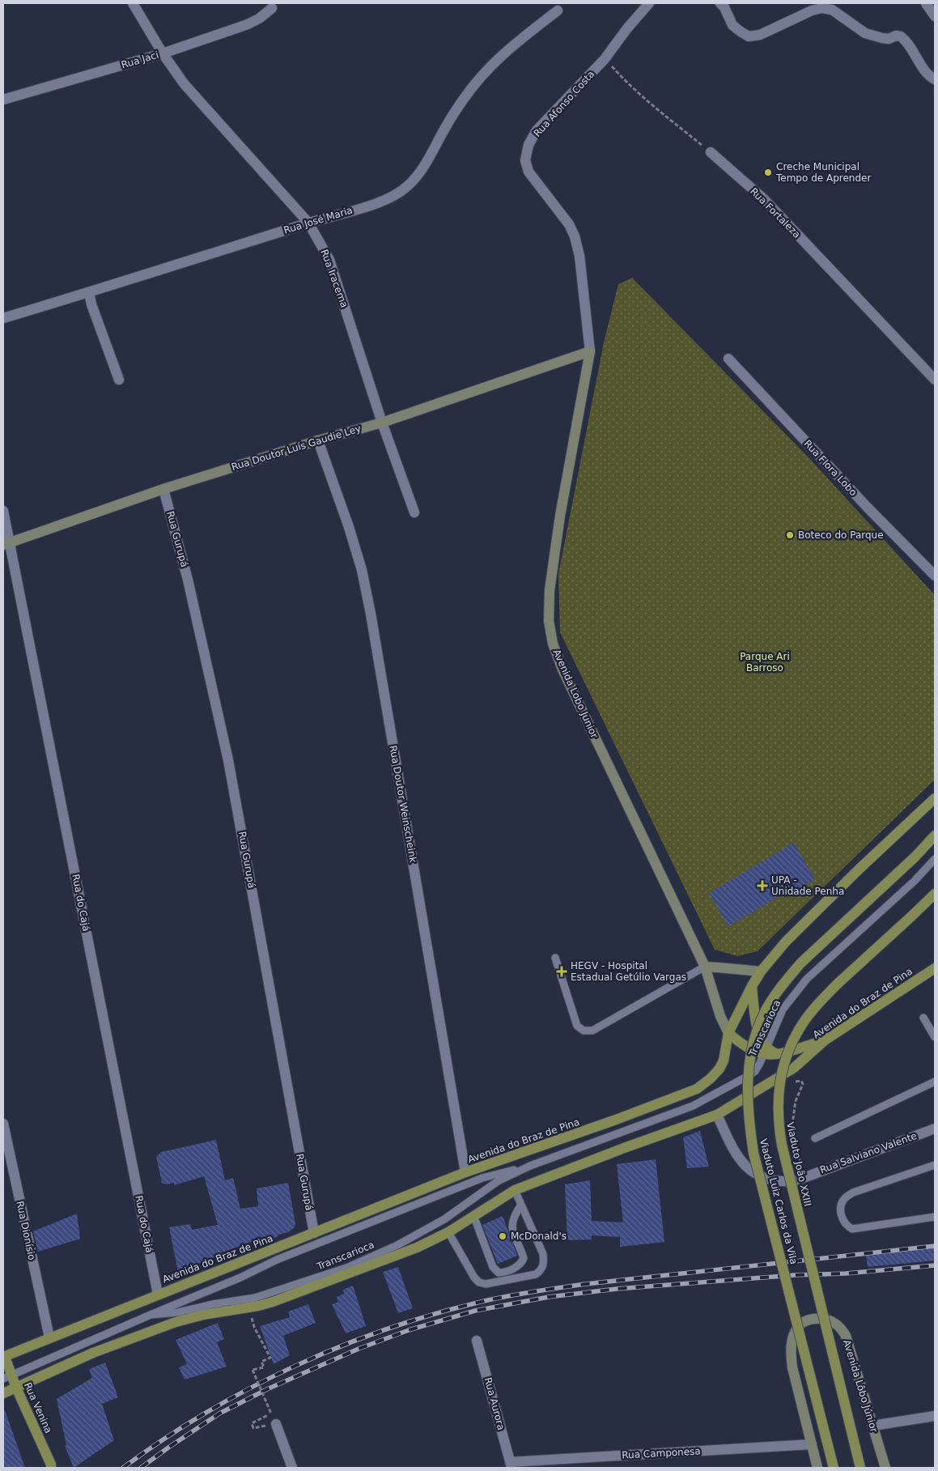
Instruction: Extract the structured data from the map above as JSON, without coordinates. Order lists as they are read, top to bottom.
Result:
{
  "streets": {
    "main road": [
      "Avenida do Braz de Pina",
      "Viaduto João XXIII",
      "Viaduto Luiz Carlos da Vila",
      "Rua Venina"
    ],
    "street": [
      "Rua Jaci",
      "Rua Afonso Costa",
      "Rua Fortaleza",
      "Rua José Maria",
      "Rua Iracema",
      "Rua Doutor Luís Gaudie Ley",
      "Rua Flora Lobo",
      "Rua Gurupá",
      "Avenida Lobo Junior",
      "Rua Doutor Weinscheink",
      "Rua do Cajá",
      "Rua Salviano Valente",
      "Rua Dionísio",
      "Avenida Lôbo Júnior",
      "Rua Aurora",
      "Rua Camponesa"
    ],
    "lane": ["Transcarioca"]
  },
  "crossings": [
    ["Rua Jaci", "Rua Iracema"],
    ["Rua Afonso Costa", "Rua Doutor Luís Gaudie Ley"],
    ["Rua Afonso Costa", "Avenida Lobo Junior"],
    ["Rua José Maria", "Rua Iracema"],
    ["Rua Iracema", "Rua Doutor Luís Gaudie Ley"],
    ["Rua Doutor Luís Gaudie Ley", "Rua Gurupá"],
    ["Rua Doutor Luís Gaudie Ley", "Avenida Lobo Junior"],
    ["Rua Doutor Luís Gaudie Ley", "Rua Doutor Weinscheink"],
    ["Rua Doutor Luís Gaudie Ley", "Rua do Cajá"],
    ["Rua Gurupá", "Avenida do Braz de Pina"],
    ["Avenida Lobo Junior", "Avenida do Braz de Pina"],
    ["Rua Doutor Weinscheink", "Avenida do Braz de Pina"],
    ["Rua do Cajá", "Avenida do Braz de Pina"],
    ["Avenida do Braz de Pina", "Rua Salviano Valente"],
    ["Avenida do Braz de Pina", "Rua Dionísio"],
    ["Avenida do Braz de Pina", "Rua Venina"],
    ["Transcarioca", "Rua Venina"],
    ["Avenida Lôbo Júnior", "Rua Camponesa"],
    ["Rua Aurora", "Rua Camponesa"]
  ],
  "parks": ["Parque Ari Barroso"],
  "places": {
    "other": ["Creche Municipal Tempo de Aprender", "Boteco do Parque", "McDonald's"],
    "health": ["UPA - Unidade Penha", "HEGV - Hospital Estadual Getúlio Vargas"]
  }
}
